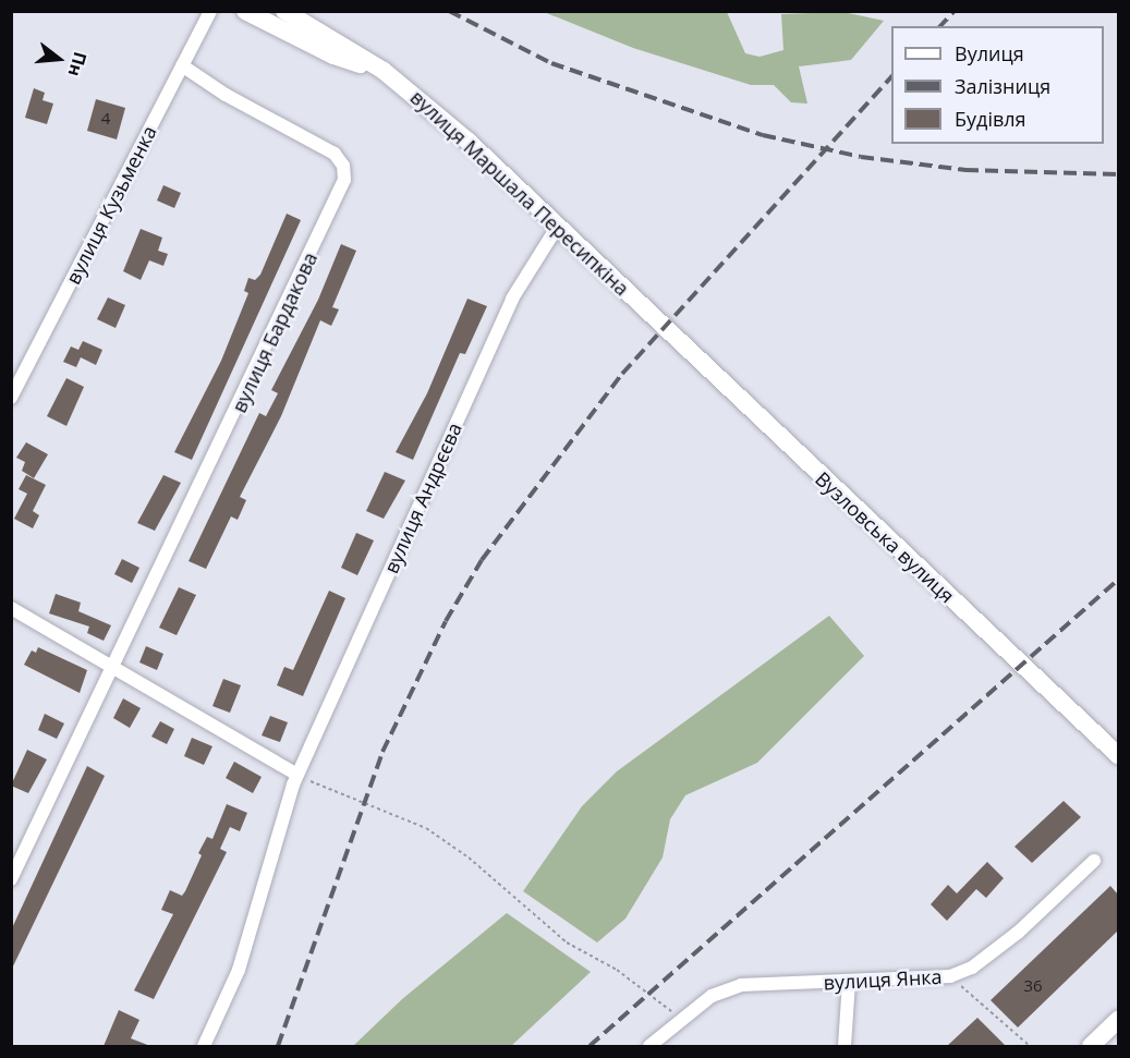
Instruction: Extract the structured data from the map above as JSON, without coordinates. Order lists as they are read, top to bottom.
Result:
{
  "streets": {
    "main road": ["вулиця Маршала Пересипкіна", "Вузловська вулиця"],
    "street": [
      "вулиця Кузьменка",
      "вулиця Бардакова",
      "вулиця Андрєєва",
      "вулиця Янка"
    ]
  },
  "crossings": [
    ["вулиця Маршала Пересипкіна", "вулиця Андрєєва"],
    ["вулиця Маршала Пересипкіна", "Вузловська вулиця"],
    ["вулиця Кузьменка", "вулиця Бардакова"]
  ],
  "house_numbers": ["4", "36"],
  "legend": ["Вулиця", "Залізниця", "Будівля"],
  "north": "right"
}
